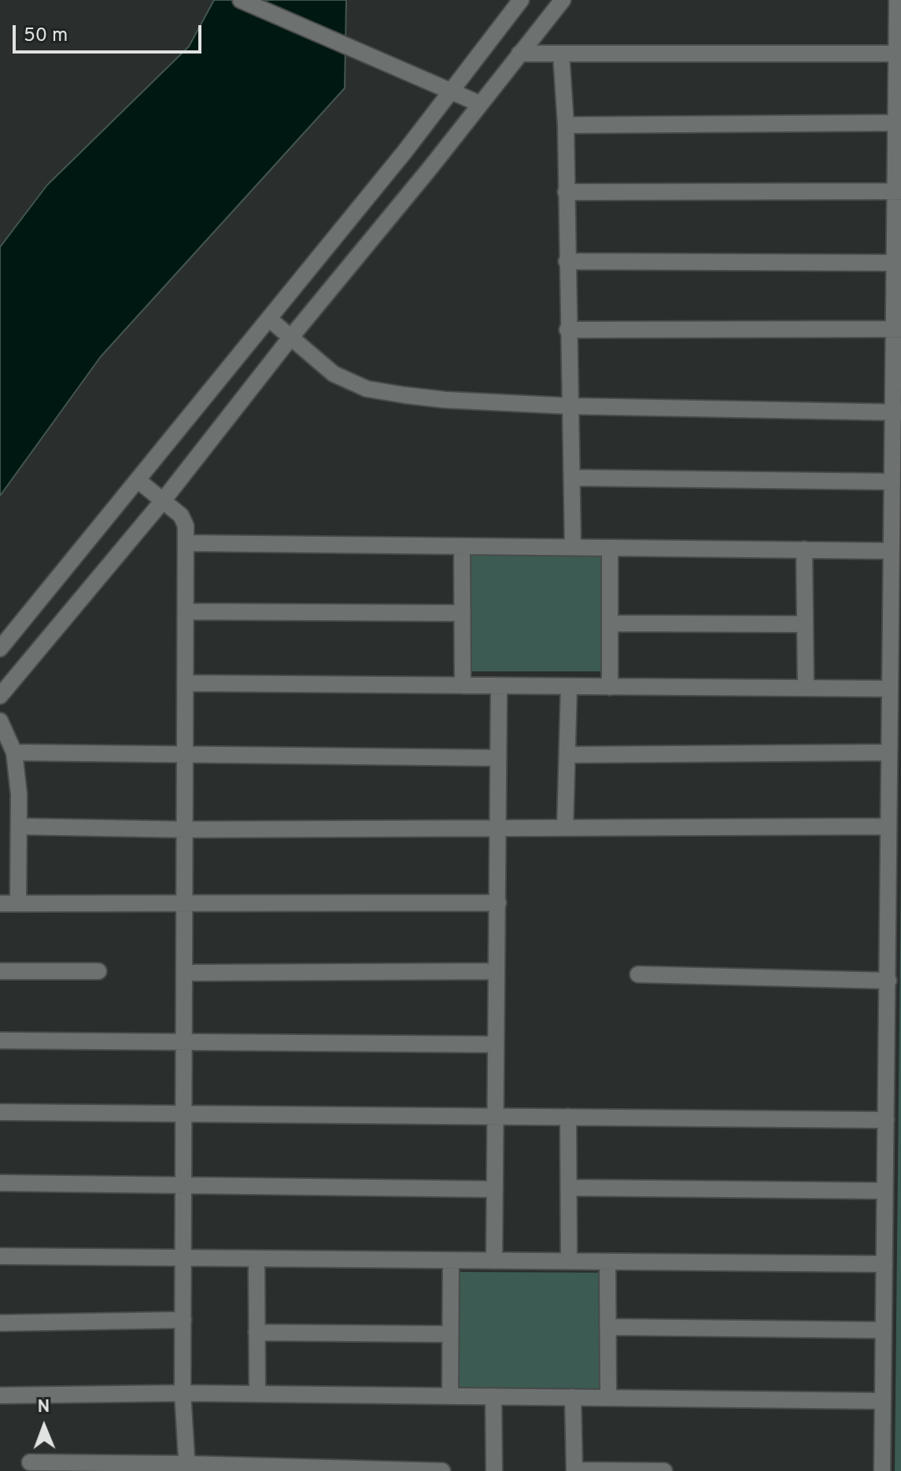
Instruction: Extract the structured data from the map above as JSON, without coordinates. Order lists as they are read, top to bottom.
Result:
{
  "scale_bar": "50 m",
  "north": "top"
}
